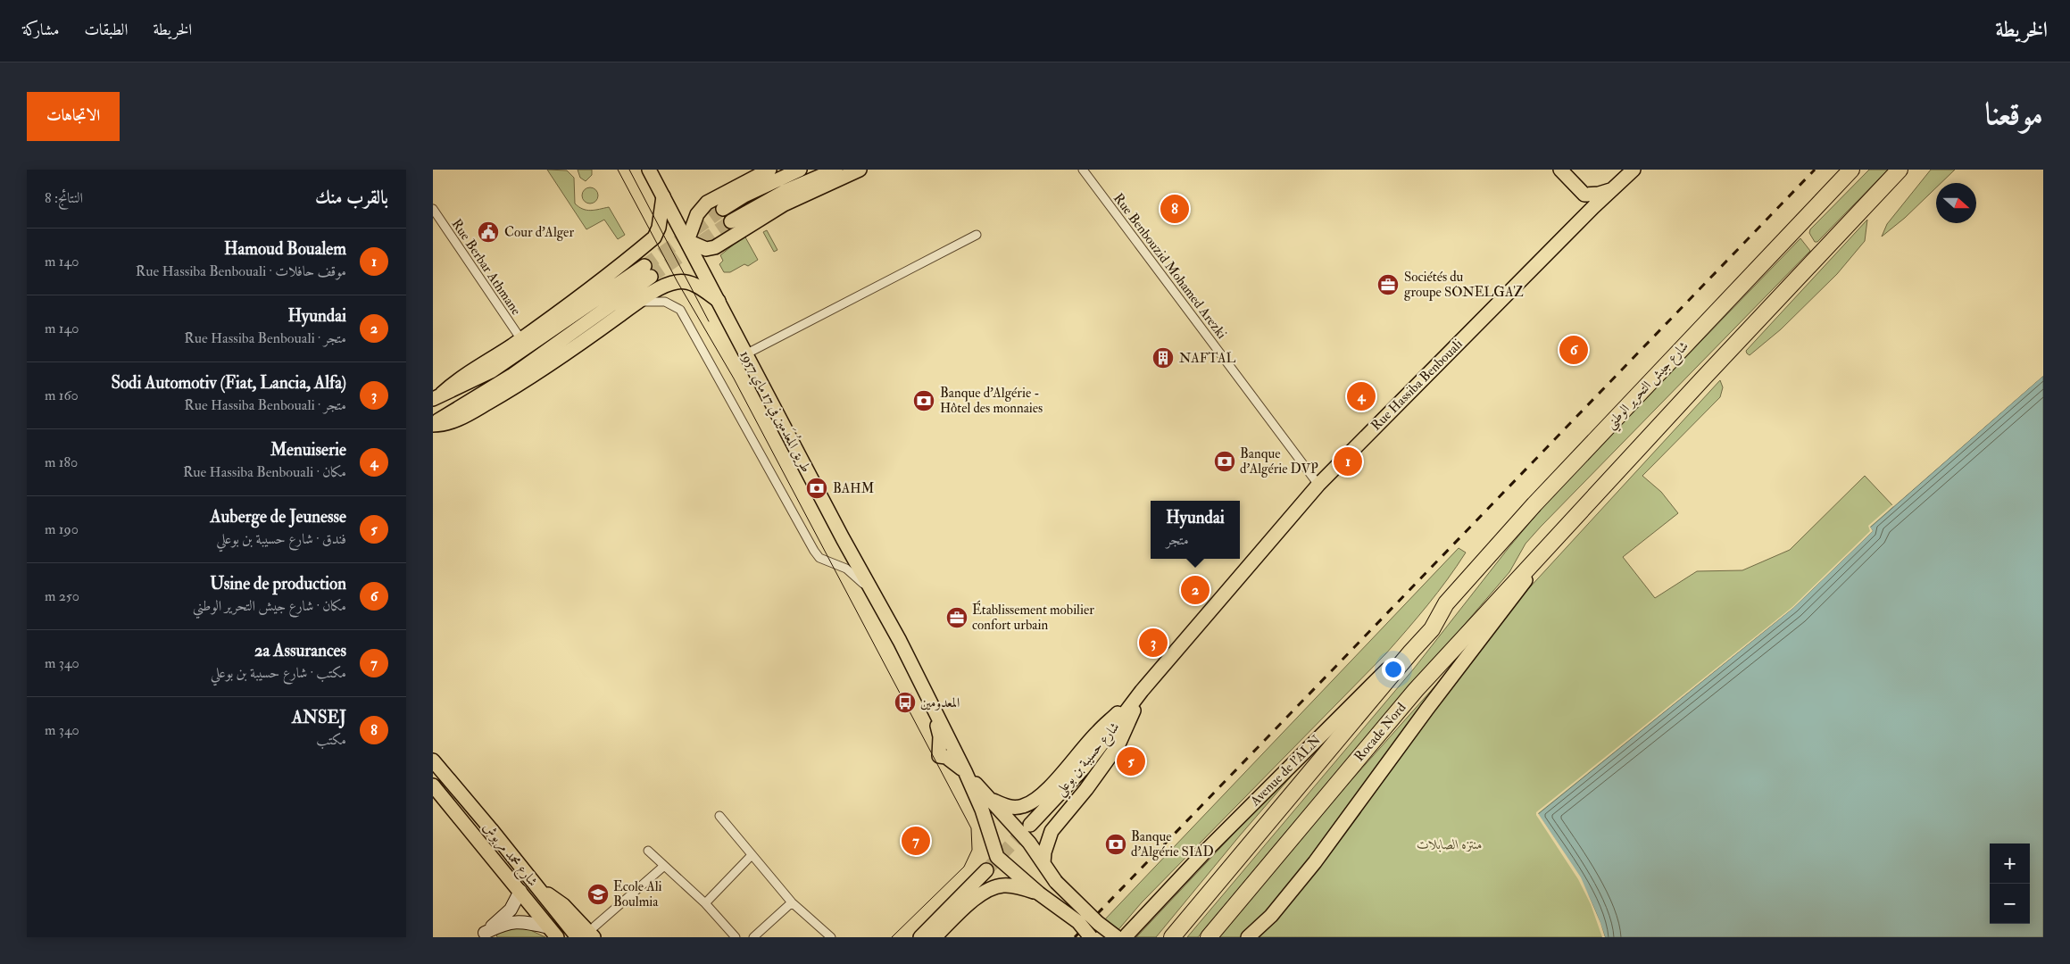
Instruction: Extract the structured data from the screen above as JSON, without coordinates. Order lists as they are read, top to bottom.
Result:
{
  "streets": {
    "highway": ["شارع جيش التحرير الوطني", "Rocade Nord"],
    "main road": [
      "Rue Hassiba Benbouali",
      "طريق المُعدَمين في 17 ماي 1957",
      "شارع حسيبة بن بوعلي",
      "Avenue de l'ALN",
      "شارع محمد مربوش"
    ],
    "street": ["Rue Benbouzid Mohamed Arezki", "Rue Berbar Athmane"]
  },
  "crossings": [
    ["Rue Benbouzid Mohamed Arezki", "Rue Hassiba Benbouali"],
    ["Rue Hassiba Benbouali", "شارع حسيبة بن بوعلي"],
    ["شارع جيش التحرير الوطني", "Avenue de l'ALN"]
  ],
  "parks": ["منتزه الصابلات"],
  "places": {
    "public building": ["Cour d'Alger"],
    "office": ["Sociétés du groupe SONELGAZ", "Établissement mobilier confort urbain"],
    "building": ["NAFTAL"],
    "bank": [
      "Banque d'Algérie - Hôtel des monnaies",
      "Banque d'Algérie DVP",
      "BAHM",
      "Banque d'Algérie SIAD"
    ],
    "bus stop": ["المعدومين"],
    "school or university": ["Ecole Ali Boulmia"]
  },
  "north": "right",
  "page": {
    "header": "الخريطة",
    "nav": ["الخريطة", "الطبقات", "مشاركة"],
    "title": "موقعنا",
    "buttons": "الاتجاهات",
    "heading": ["بالقرب منك", "النتائج: 8"],
    "pins": [
      "8",
      "6",
      "4",
      "1",
      "2",
      "3",
      "5",
      "7"
    ],
    "list": [
      {
        "mark": "1",
        "name": "Hamoud Boualem",
        "note": "موقف حافلات · Rue Hassiba Benbouali",
        "value": "140 m"
      },
      {
        "mark": "2",
        "name": "Hyundai",
        "note": "متجر · Rue Hassiba Benbouali",
        "value": "140 m"
      },
      {
        "mark": "3",
        "name": "Sodi Automotiv (Fiat, Lancia, Alfa)",
        "note": "متجر · Rue Hassiba Benbouali",
        "value": "160 m"
      },
      {
        "mark": "4",
        "name": "Menuiserie",
        "note": "مكان · Rue Hassiba Benbouali",
        "value": "180 m"
      },
      {
        "mark": "5",
        "name": "Auberge de Jeunesse",
        "note": "فندق · شارع حسيبة بن بوعلي",
        "value": "190 m"
      },
      {
        "mark": "6",
        "name": "Usine de production",
        "note": "مكان · شارع جيش التحرير الوطني",
        "value": "250 m"
      },
      {
        "mark": "7",
        "name": "2a Assurances",
        "note": "مكتب · شارع حسيبة بن بوعلي",
        "value": "340 m"
      },
      {
        "mark": "8",
        "name": "ANSEJ",
        "note": "مكتب",
        "value": "340 m"
      }
    ],
    "popup": ["Hyundai", "متجر"],
    "map_buttons": ["+", "−"]
  }
}
